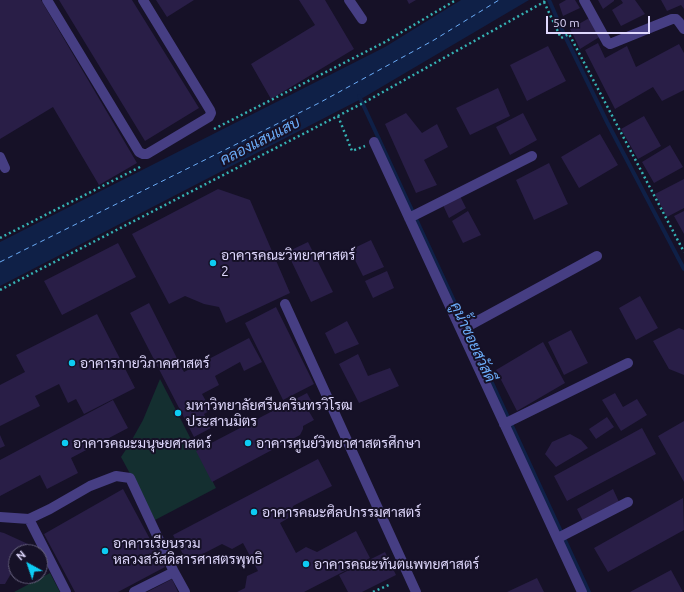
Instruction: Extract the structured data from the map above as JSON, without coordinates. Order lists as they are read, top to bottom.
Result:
{
  "water": ["คลองแสนแสบ", "คูน้ำซอยสวัสดี"],
  "places": [
    "อาคารคณะวิทยาศาสตร์ 2",
    "อาคารกายวิภาคศาสตร์",
    "มหาวิทยาลัยศรีนครินทรวิโรฒ ประสานมิตร",
    "อาคารคณะมนุษยศาสตร์",
    "อาคารศูนย์วิทยาศาสตรศึกษา",
    "อาคารคณะศิลปกรรมศาสตร์",
    "อาคารเรียนรวม หลวงสวัสดิสารศาสตรพุทธิ",
    "อาคารคณะทันตแพทยศาสตร์"
  ],
  "scale_bar": "50 m",
  "north": "top left"
}
